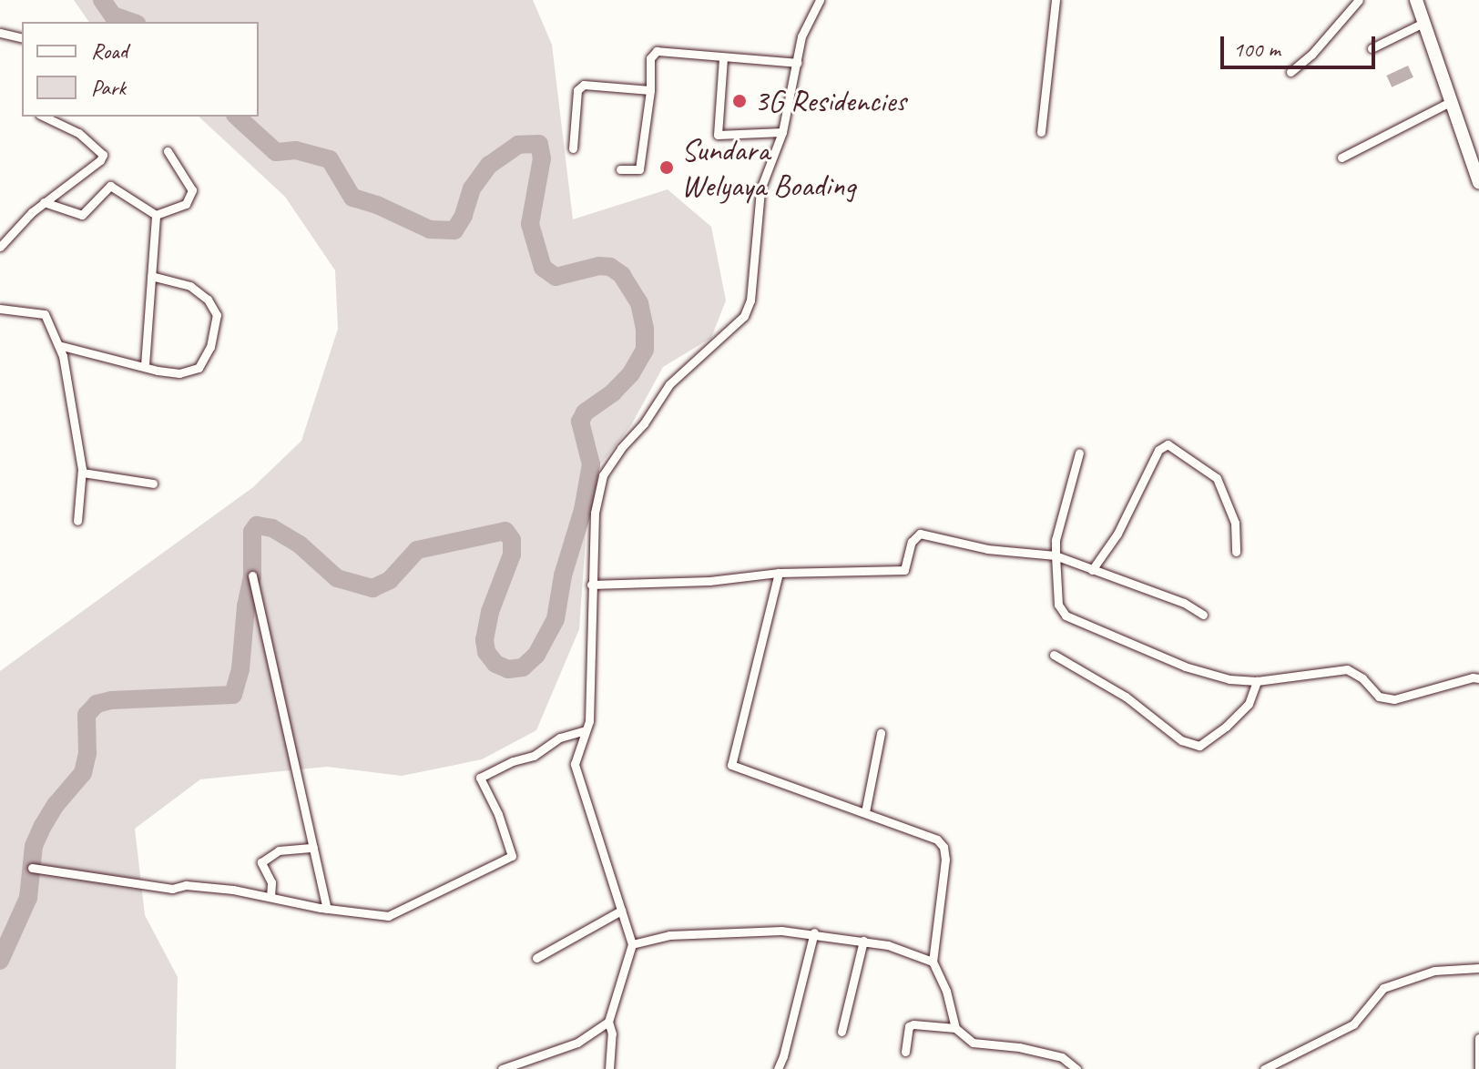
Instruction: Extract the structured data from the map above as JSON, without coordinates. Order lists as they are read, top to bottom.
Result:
{
  "places": ["3G Residencies", "Sundara Welyaya Boading"],
  "legend": ["Road", "Park"],
  "scale_bar": "100 m"
}
